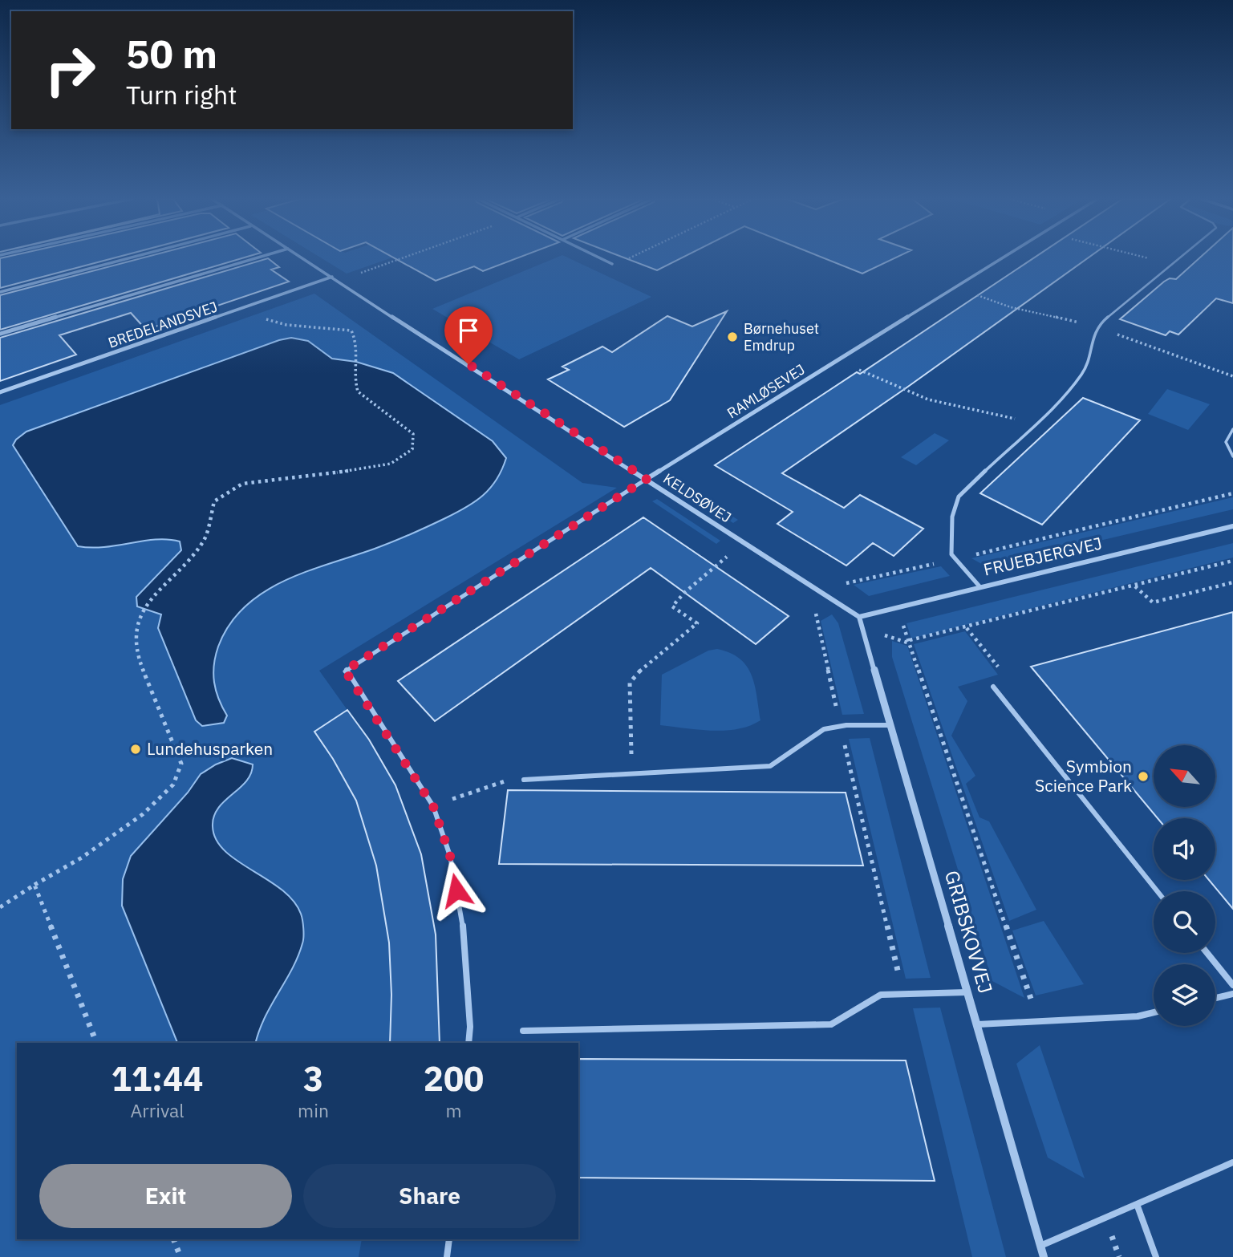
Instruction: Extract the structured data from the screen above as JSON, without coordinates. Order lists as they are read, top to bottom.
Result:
{
  "streets": {
    "street": [
      "BREDELANDSVEJ",
      "RAMLØSEVEJ",
      "KELDSØVEJ",
      "FRUEBJERGVEJ",
      "GRIBSKOVVEJ"
    ]
  },
  "crossings": [
    ["BREDELANDSVEJ", "KELDSØVEJ"],
    ["RAMLØSEVEJ", "KELDSØVEJ"],
    ["KELDSØVEJ", "FRUEBJERGVEJ"],
    ["KELDSØVEJ", "GRIBSKOVVEJ"],
    ["FRUEBJERGVEJ", "GRIBSKOVVEJ"]
  ],
  "places": ["Børnehuset Emdrup", "Lundehusparken", "Symbion Science Park"],
  "north": "top left",
  "page": {
    "turn": ["50 m", "Turn right"],
    "eta": [
      "11:44",
      "Arrival",
      "3",
      "min",
      "200",
      "m"
    ],
    "buttons": ["Exit", "Share"]
  }
}
